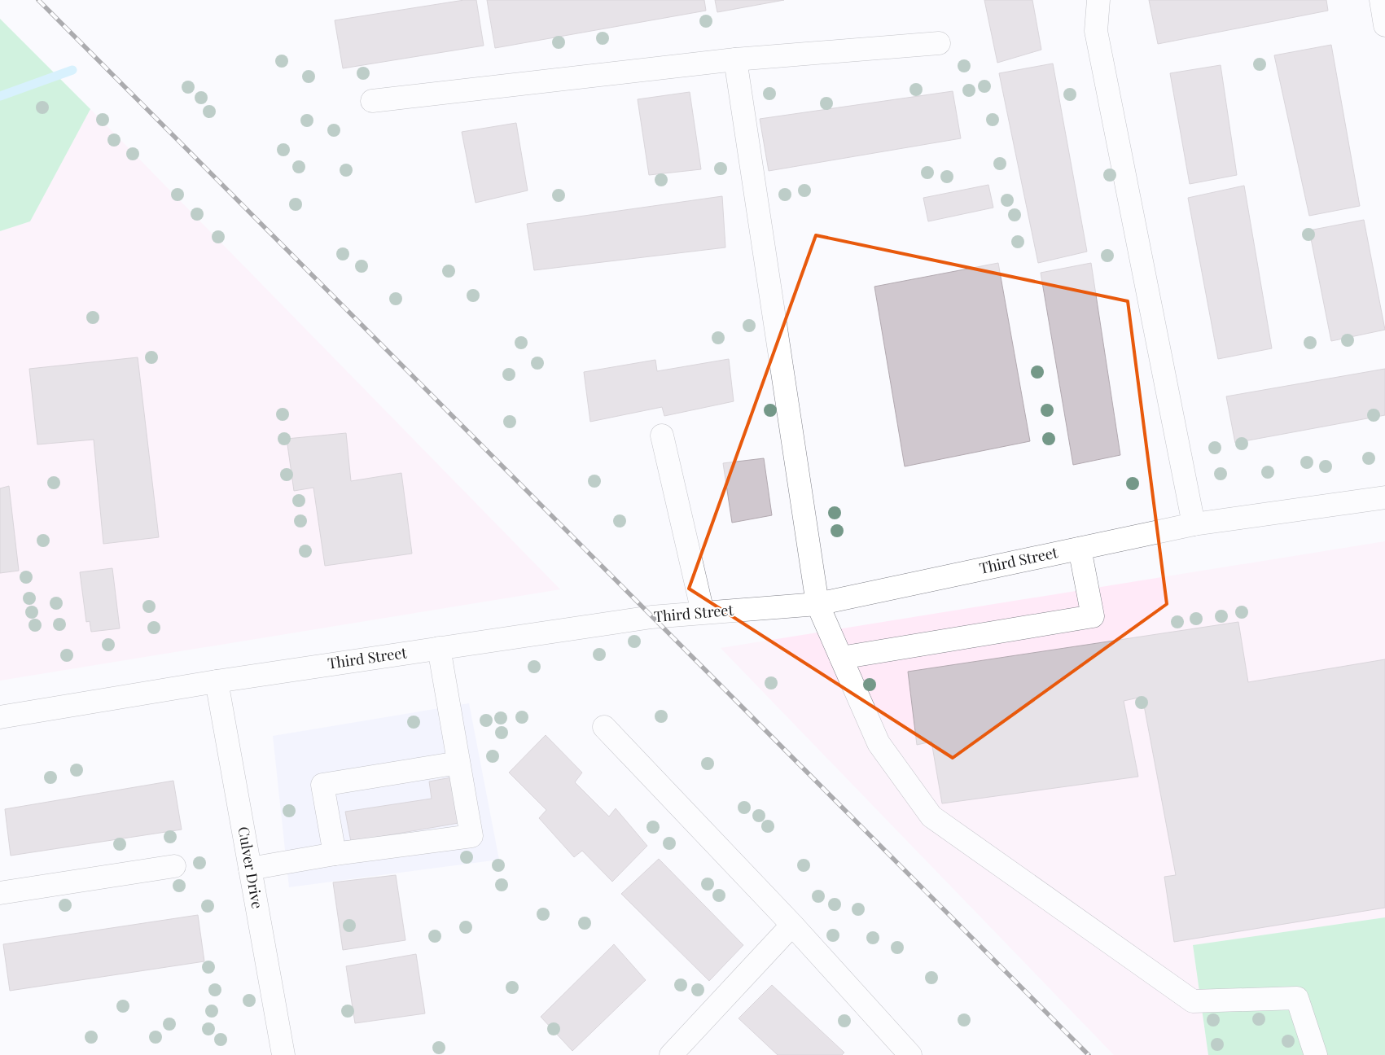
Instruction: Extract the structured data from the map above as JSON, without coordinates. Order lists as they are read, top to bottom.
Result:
{
  "streets": {
    "street": ["Third Street", "Culver Drive"]
  },
  "crossings": [
    ["Third Street", "Culver Drive"]
  ]
}
